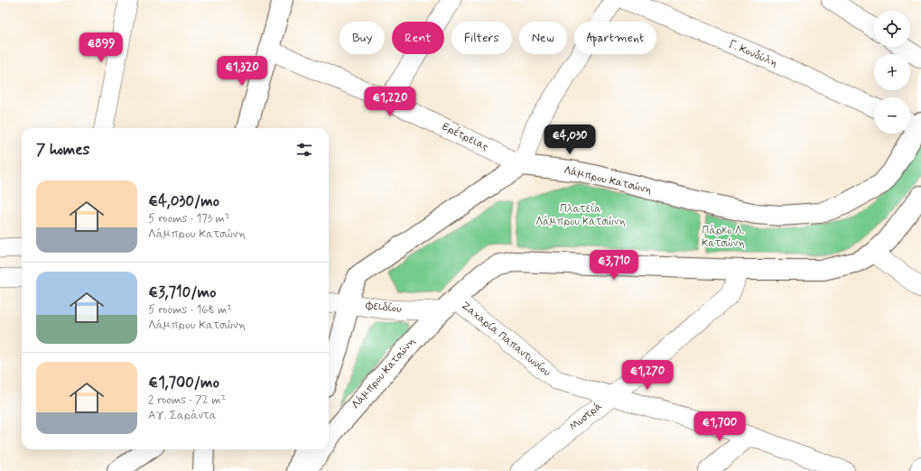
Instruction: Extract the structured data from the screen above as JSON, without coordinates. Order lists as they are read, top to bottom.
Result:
{
  "streets": {
    "street": [
      "Γ. Κονδύλη",
      "Ερέτρειας",
      "Λάμπρου Κατσώνη",
      "Φειδίου",
      "Ζαχαρία Παπαντωνίου",
      "Μυστρά"
    ]
  },
  "crossings": [
    ["Ερέτρειας", "Λάμπρου Κατσώνη"],
    ["Λάμπρου Κατσώνη", "Φειδίου"],
    ["Λάμπρου Κατσώνη", "Ζαχαρία Παπαντωνίου"],
    ["Λάμπρου Κατσώνη", "Μυστρά"],
    ["Φειδίου", "Ζαχαρία Παπαντωνίου"],
    ["Ζαχαρία Παπαντωνίου", "Μυστρά"]
  ],
  "parks": ["Πλατεία Λάμπρου Κατσώνη", "Πάρκο Λ. Κατσώνη"],
  "page": {
    "map_buttons": ["+", "−"],
    "chip": [
      "Buy",
      "Rent",
      "Filters",
      "New",
      "Apartment"
    ],
    "price": [
      "€899",
      "€1,320",
      "€1,220",
      "€4,030",
      "€3,710",
      "€1,270",
      "€1,700"
    ],
    "heading": "7 homes",
    "list": [
      {
        "name": "€4,030/mo",
        "note": "5 rooms · 173 m² · Λάμπρου Κατσώνη"
      },
      {
        "name": "€3,710/mo",
        "note": "5 rooms · 168 m² · Λάμπρου Κατσώνη"
      },
      {
        "name": "€1,700/mo",
        "note": "2 rooms · 72 m² · Αγ. Σαράντα"
      }
    ]
  }
}
